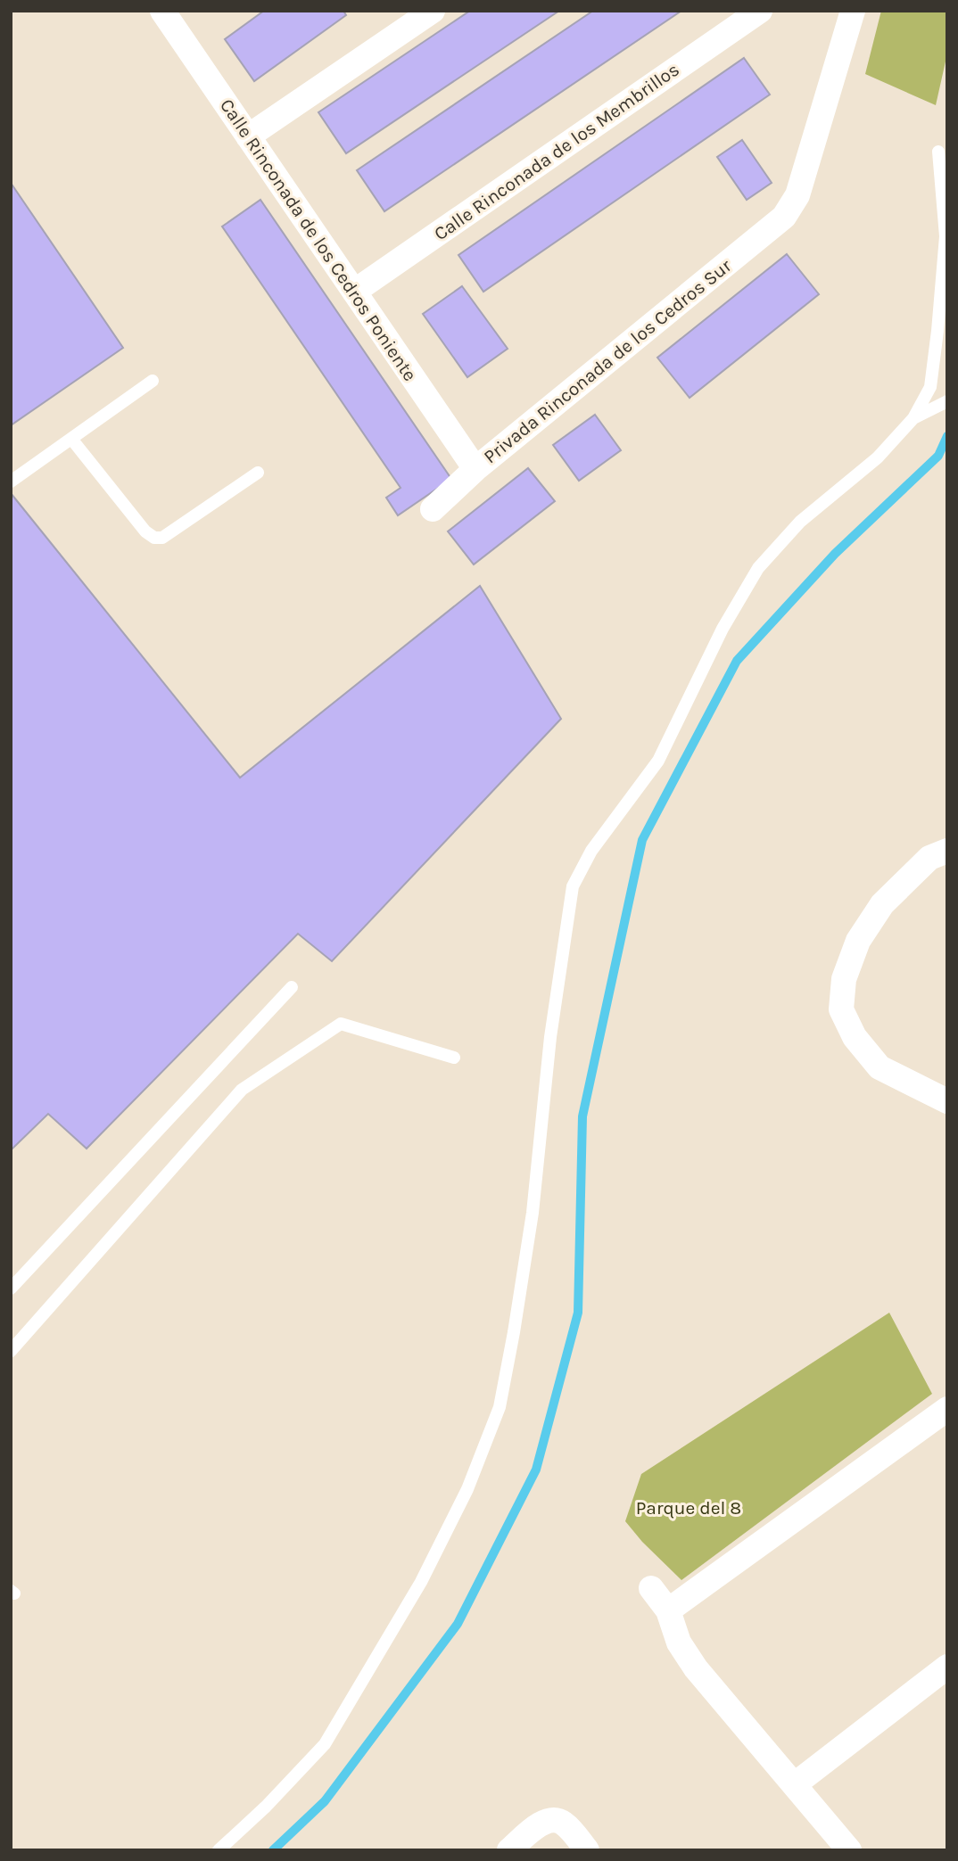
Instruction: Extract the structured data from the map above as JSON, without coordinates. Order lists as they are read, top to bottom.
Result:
{
  "streets": {
    "street": ["Calle Rinconada de los Membrillos", "Calle Rinconada de los Cedros Poniente", "Privada Rinconada de los Cedros Sur"]
  },
  "crossings": [
    ["Calle Rinconada de los Membrillos", "Calle Rinconada de los Cedros Poniente"],
    ["Calle Rinconada de los Cedros Poniente", "Privada Rinconada de los Cedros Sur"]
  ],
  "parks": ["Parque del 8"]
}
